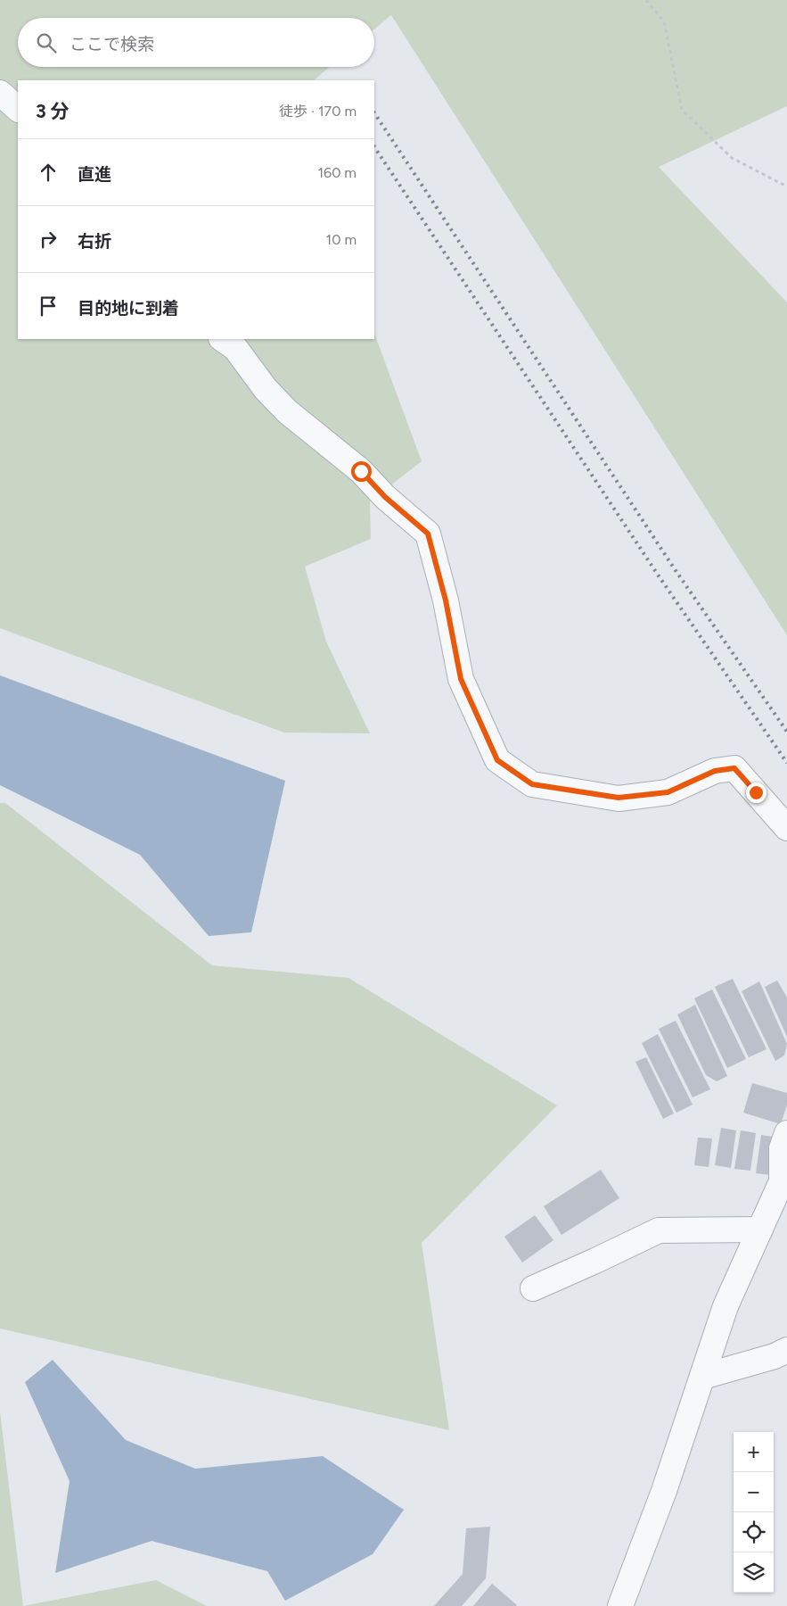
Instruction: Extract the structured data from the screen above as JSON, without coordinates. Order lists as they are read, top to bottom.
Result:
{
  "page": {
    "search": "ここで検索",
    "heading": ["3 分", "徒歩 · 170 m"],
    "list": [
      ["直進", "160 m"],
      ["右折", "10 m"],
      "目的地に到着"
    ],
    "map_buttons": ["+", "−"]
  }
}
